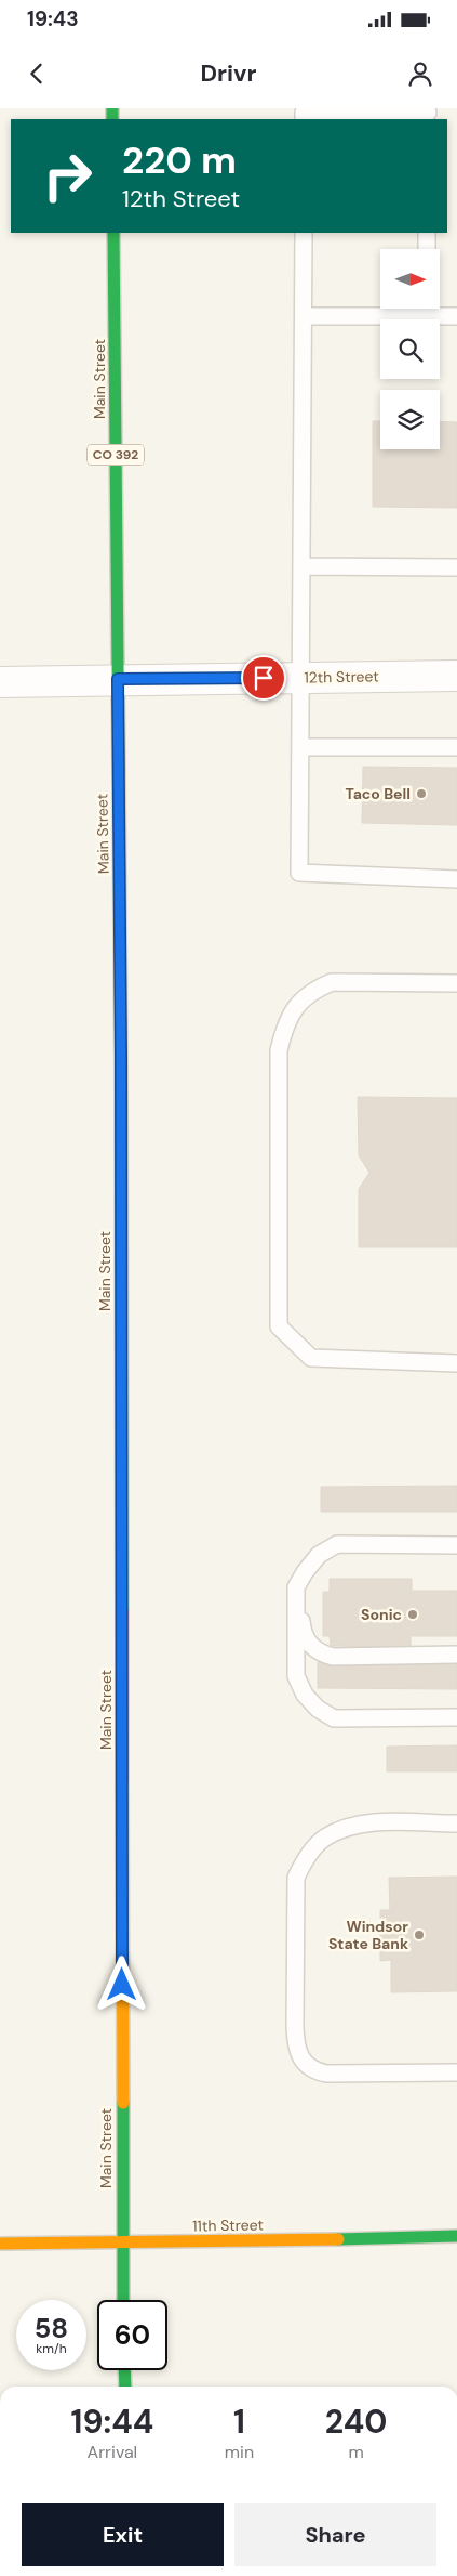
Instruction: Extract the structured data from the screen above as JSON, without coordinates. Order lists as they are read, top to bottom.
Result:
{
  "streets": {
    "main road": ["Main Street", "CO 392", "11th Street"],
    "street": ["12th Street"]
  },
  "crossings": [
    ["Main Street", "12th Street"],
    ["Main Street", "11th Street"]
  ],
  "places": ["Taco Bell", "Sonic", "Windsor State Bank"],
  "north": "right",
  "page": {
    "status": "19:43",
    "header": "Drivr",
    "turn": ["220 m", "12th Street"],
    "speed": "58 km/h",
    "limit": "60",
    "eta": [
      "19:44",
      "Arrival",
      "1",
      "min",
      "240",
      "m"
    ],
    "buttons": ["Exit", "Share"]
  }
}
